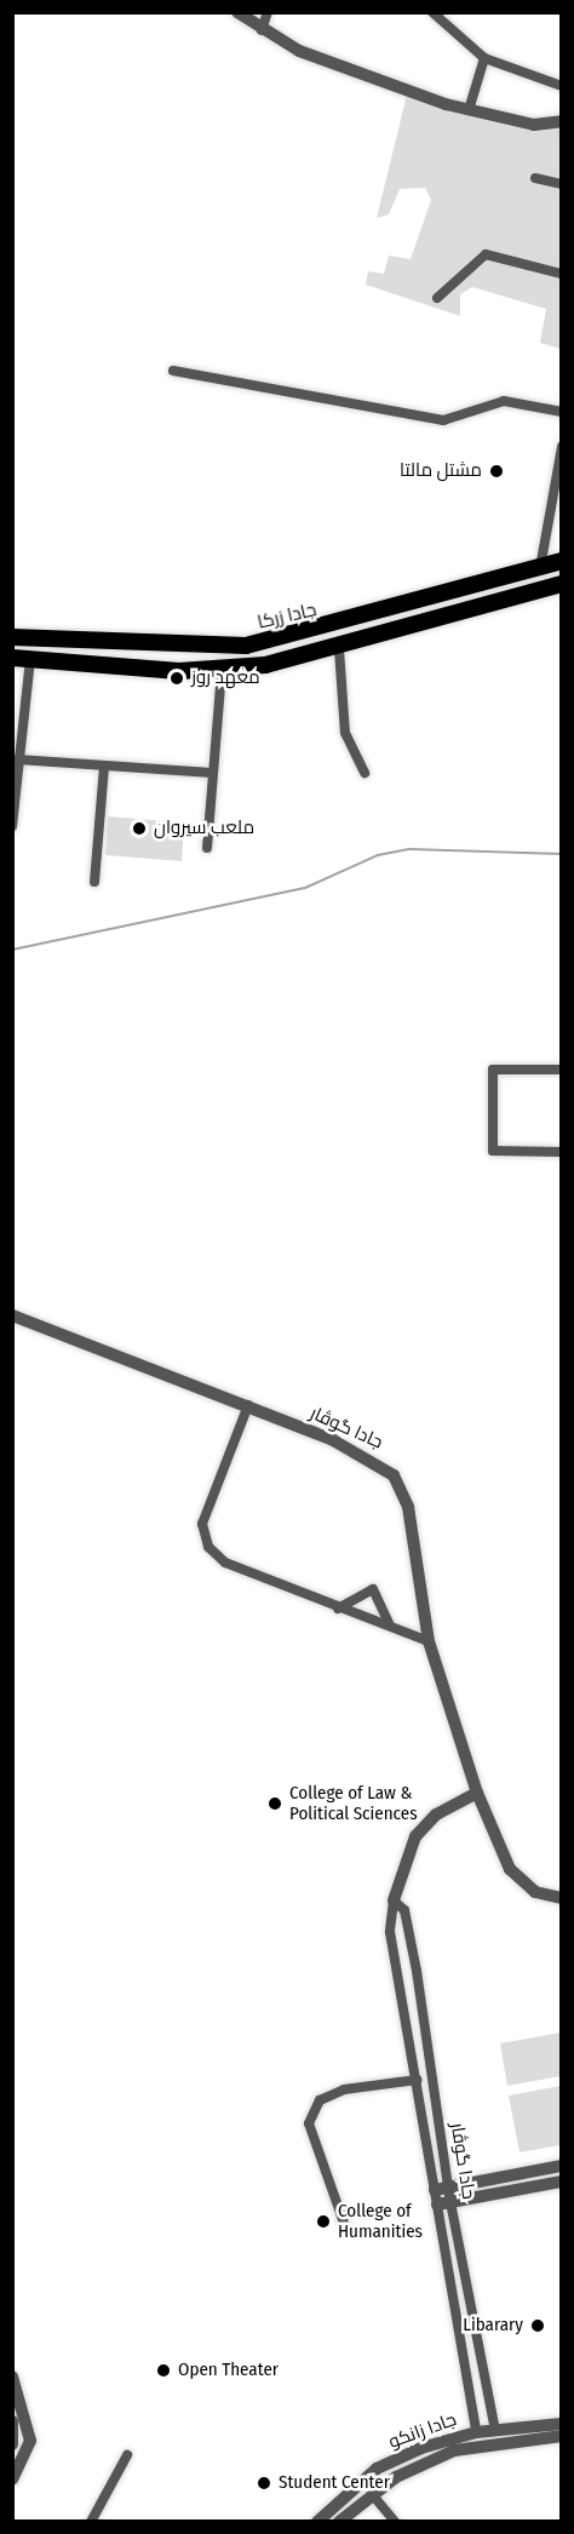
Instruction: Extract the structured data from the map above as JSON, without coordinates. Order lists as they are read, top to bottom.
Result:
{
  "streets": {
    "main road": ["جادا زرکا"],
    "street": ["جادا گوڤار", "جادا زانکو"]
  },
  "crossings": [
    ["جادا گوڤار", "جادا زانکو"]
  ],
  "places": [
    "مشتل مالتا",
    "معهد روز",
    "ملعب سيروان",
    "College of Law & Political Sciences",
    "College of Humanities",
    "Libarary",
    "Open Theater",
    "Student Center"
  ]
}
